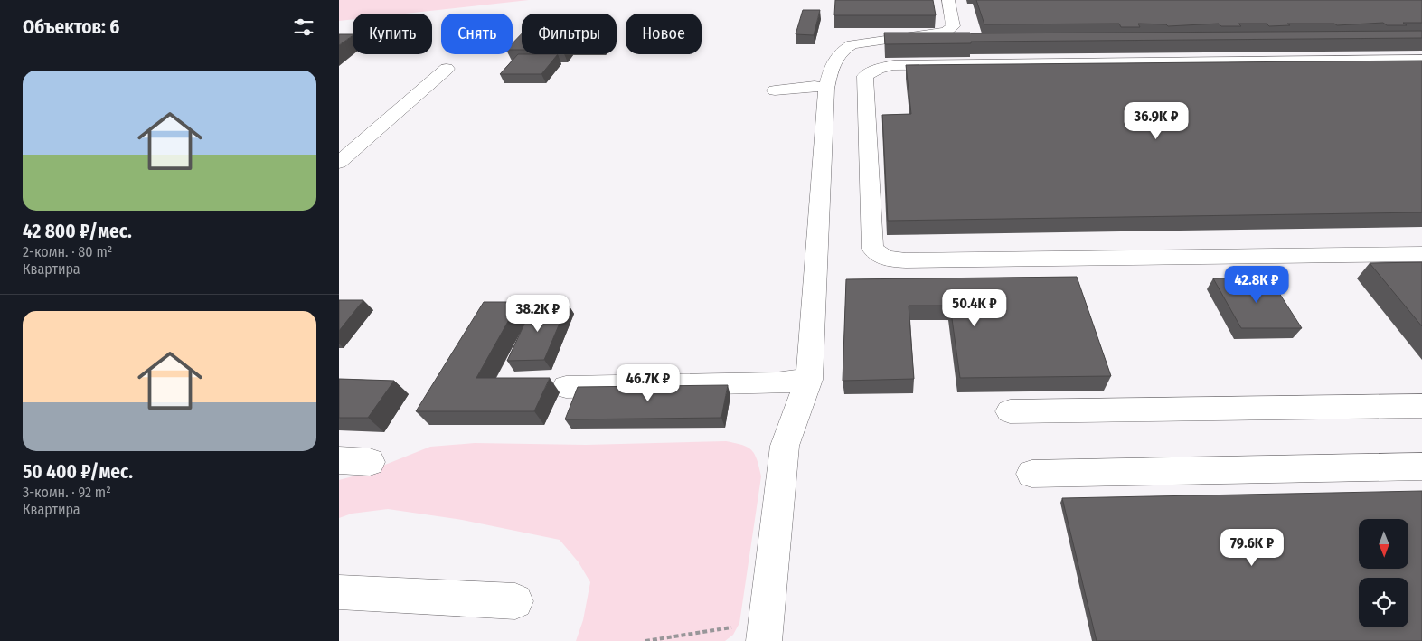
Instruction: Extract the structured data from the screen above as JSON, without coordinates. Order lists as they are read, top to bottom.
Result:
{
  "north": "bottom",
  "page": {
    "heading": "Объектов: 6",
    "chip": [
      "Купить",
      "Снять",
      "Фильтры",
      "Новое"
    ],
    "list": [
      {
        "name": "42 800 ₽/мес.",
        "note": "2-комн. · 80 m² · Квартира"
      },
      {
        "name": "50 400 ₽/мес.",
        "note": "3-комн. · 92 m² · Квартира"
      }
    ],
    "price": [
      "36.9K ₽",
      "42.8K ₽",
      "50.4K ₽",
      "38.2K ₽",
      "46.7K ₽",
      "79.6K ₽"
    ]
  }
}
